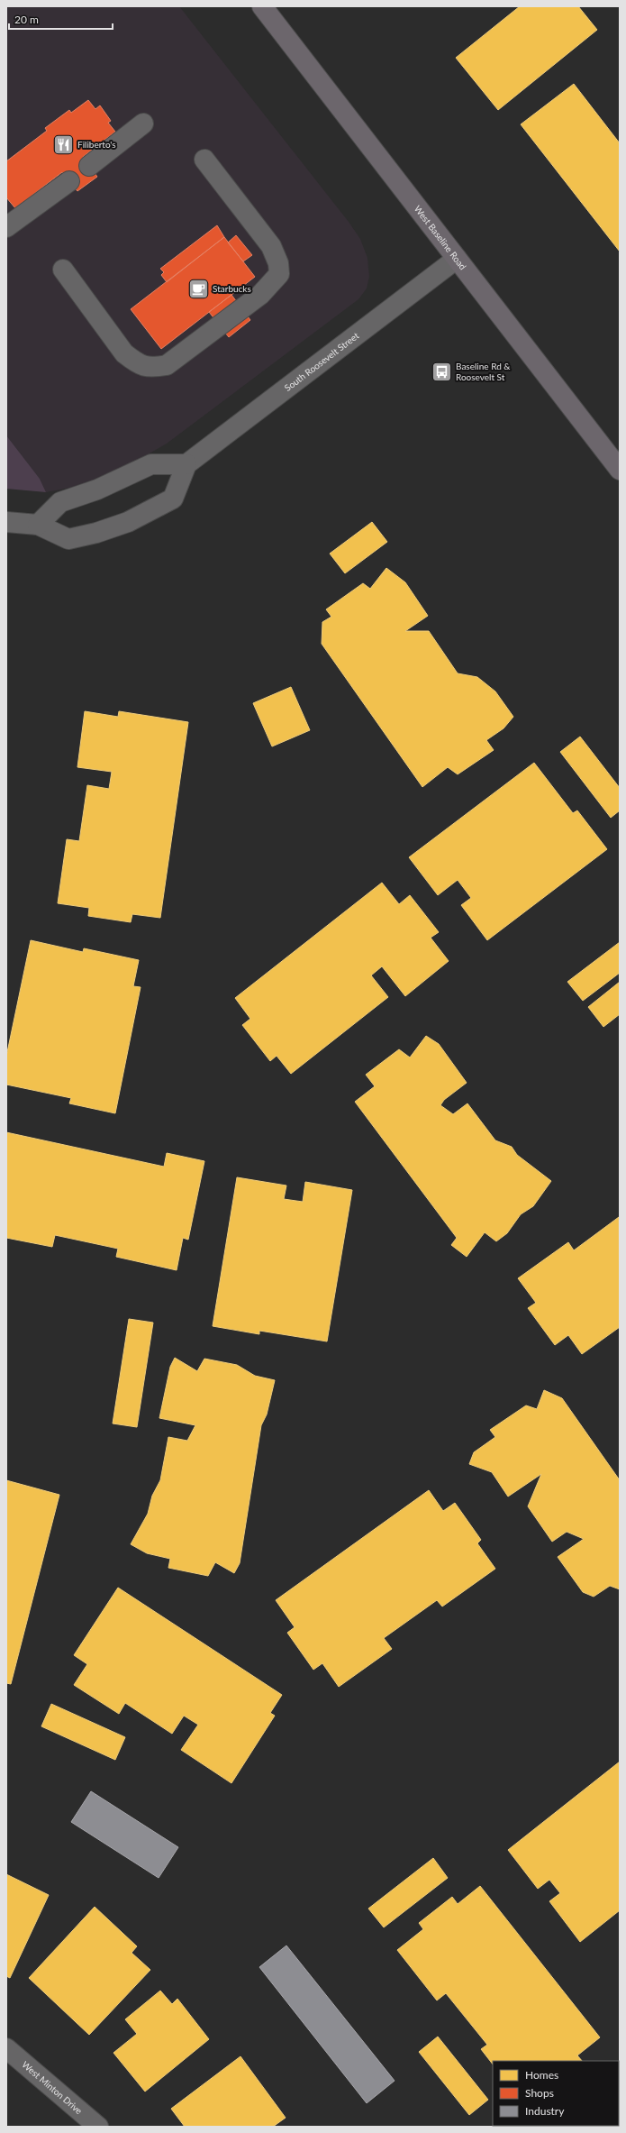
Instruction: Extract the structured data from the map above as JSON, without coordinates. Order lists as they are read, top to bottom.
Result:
{
  "streets": {
    "main road": ["West Baseline Road"],
    "street": ["South Roosevelt Street", "West Minton Drive"]
  },
  "crossings": [
    ["West Baseline Road", "South Roosevelt Street"]
  ],
  "places": {
    "restaurant": ["Filiberto's"],
    "cafe": ["Starbucks"],
    "bus stop": ["Baseline Rd & Roosevelt St"]
  },
  "legend": ["Homes", "Shops", "Industry"],
  "scale_bar": "20 m"
}
